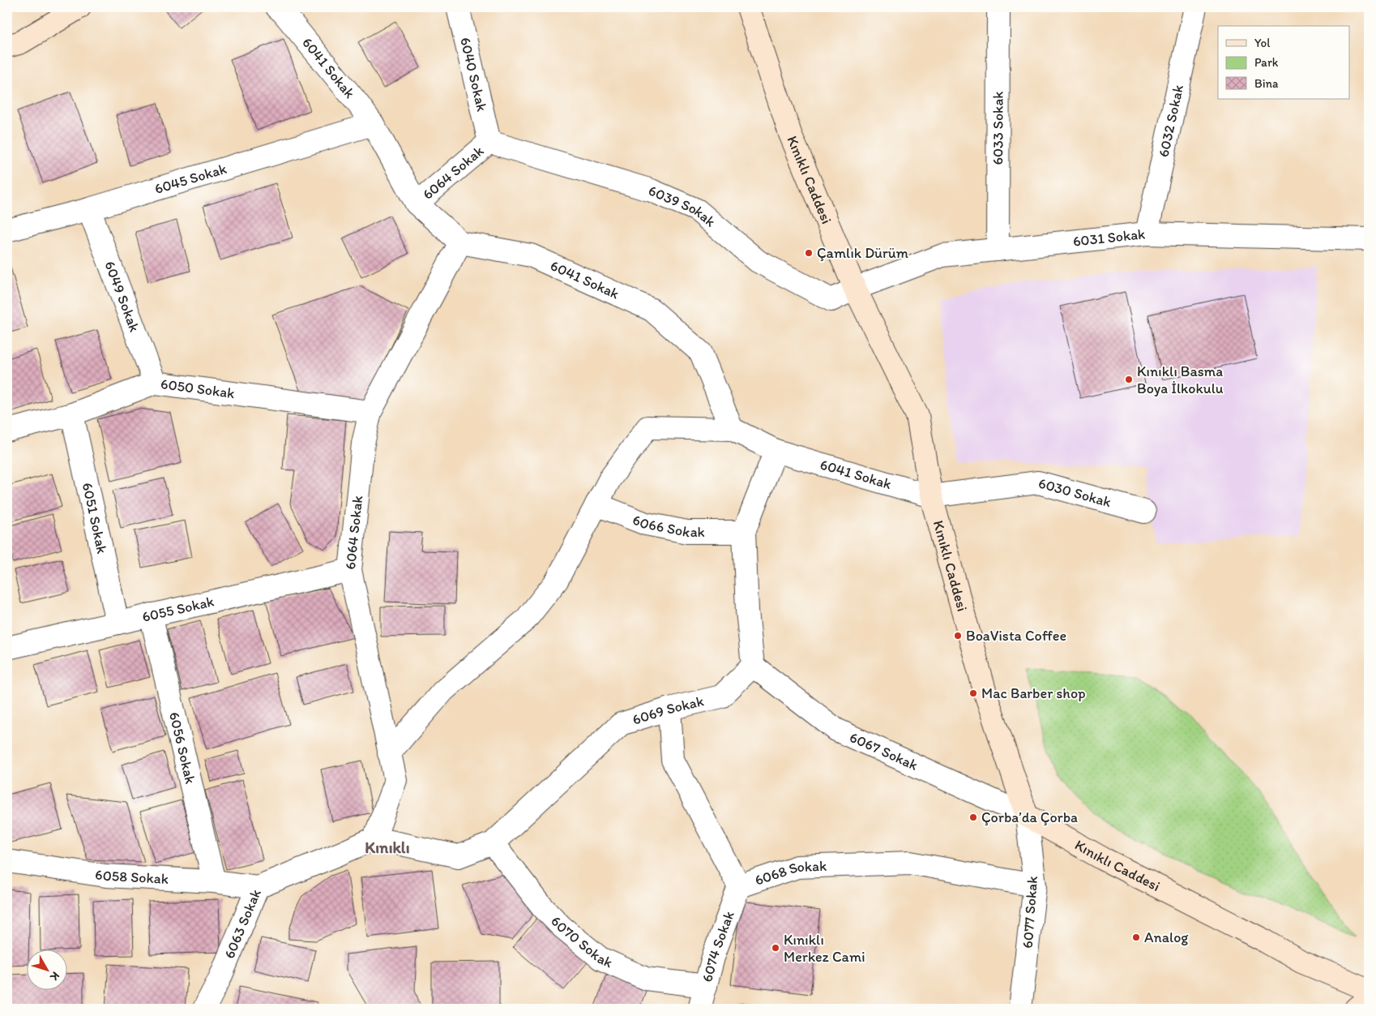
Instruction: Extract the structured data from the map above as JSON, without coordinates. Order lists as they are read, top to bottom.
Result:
{
  "streets": {
    "street": [
      "6041 Sokak",
      "6040 Sokak",
      "6032 Sokak",
      "6033 Sokak",
      "6064 Sokak",
      "6045 Sokak",
      "Kınıklı Caddesi",
      "6039 Sokak",
      "6031 Sokak",
      "6049 Sokak",
      "6050 Sokak",
      "6030 Sokak",
      "6051 Sokak",
      "6066 Sokak",
      "6055 Sokak",
      "6069 Sokak",
      "6056 Sokak",
      "6067 Sokak",
      "6068 Sokak",
      "6058 Sokak",
      "6077 Sokak",
      "6063 Sokak",
      "6070 Sokak",
      "6074 Sokak"
    ]
  },
  "crossings": [
    ["6041 Sokak", "6064 Sokak"],
    ["6041 Sokak", "6045 Sokak"],
    ["6041 Sokak", "Kınıklı Caddesi"],
    ["6041 Sokak", "6030 Sokak"],
    ["6040 Sokak", "6064 Sokak"],
    ["6040 Sokak", "6039 Sokak"],
    ["6032 Sokak", "6031 Sokak"],
    ["6033 Sokak", "6031 Sokak"],
    ["6064 Sokak", "6039 Sokak"],
    ["6064 Sokak", "6050 Sokak"],
    ["6064 Sokak", "6055 Sokak"],
    ["6064 Sokak", "6069 Sokak"],
    ["6064 Sokak", "6063 Sokak"],
    ["6045 Sokak", "6049 Sokak"],
    ["Kınıklı Caddesi", "6039 Sokak"],
    ["Kınıklı Caddesi", "6031 Sokak"],
    ["Kınıklı Caddesi", "6030 Sokak"],
    ["Kınıklı Caddesi", "6067 Sokak"],
    ["Kınıklı Caddesi", "6077 Sokak"],
    ["6039 Sokak", "6031 Sokak"],
    ["6049 Sokak", "6050 Sokak"],
    ["6050 Sokak", "6051 Sokak"],
    ["6051 Sokak", "6055 Sokak"],
    ["6055 Sokak", "6056 Sokak"],
    ["6069 Sokak", "6067 Sokak"],
    ["6069 Sokak", "6068 Sokak"],
    ["6069 Sokak", "6063 Sokak"],
    ["6069 Sokak", "6070 Sokak"],
    ["6056 Sokak", "6058 Sokak"],
    ["6067 Sokak", "6077 Sokak"],
    ["6068 Sokak", "6077 Sokak"],
    ["6068 Sokak", "6074 Sokak"],
    ["6058 Sokak", "6063 Sokak"],
    ["6070 Sokak", "6074 Sokak"]
  ],
  "districts": ["Kınıklı"],
  "places": [
    "Çamlık Dürüm",
    "Kınıklı Basma Boya İlkokulu",
    "BoaVista Coffee",
    "Mac Barber shop",
    "Çorba’da Çorba",
    "Analog",
    "Kınıklı Merkez Cami"
  ],
  "legend": ["Yol", "Park", "Bina"],
  "north": "bottom right"
}
